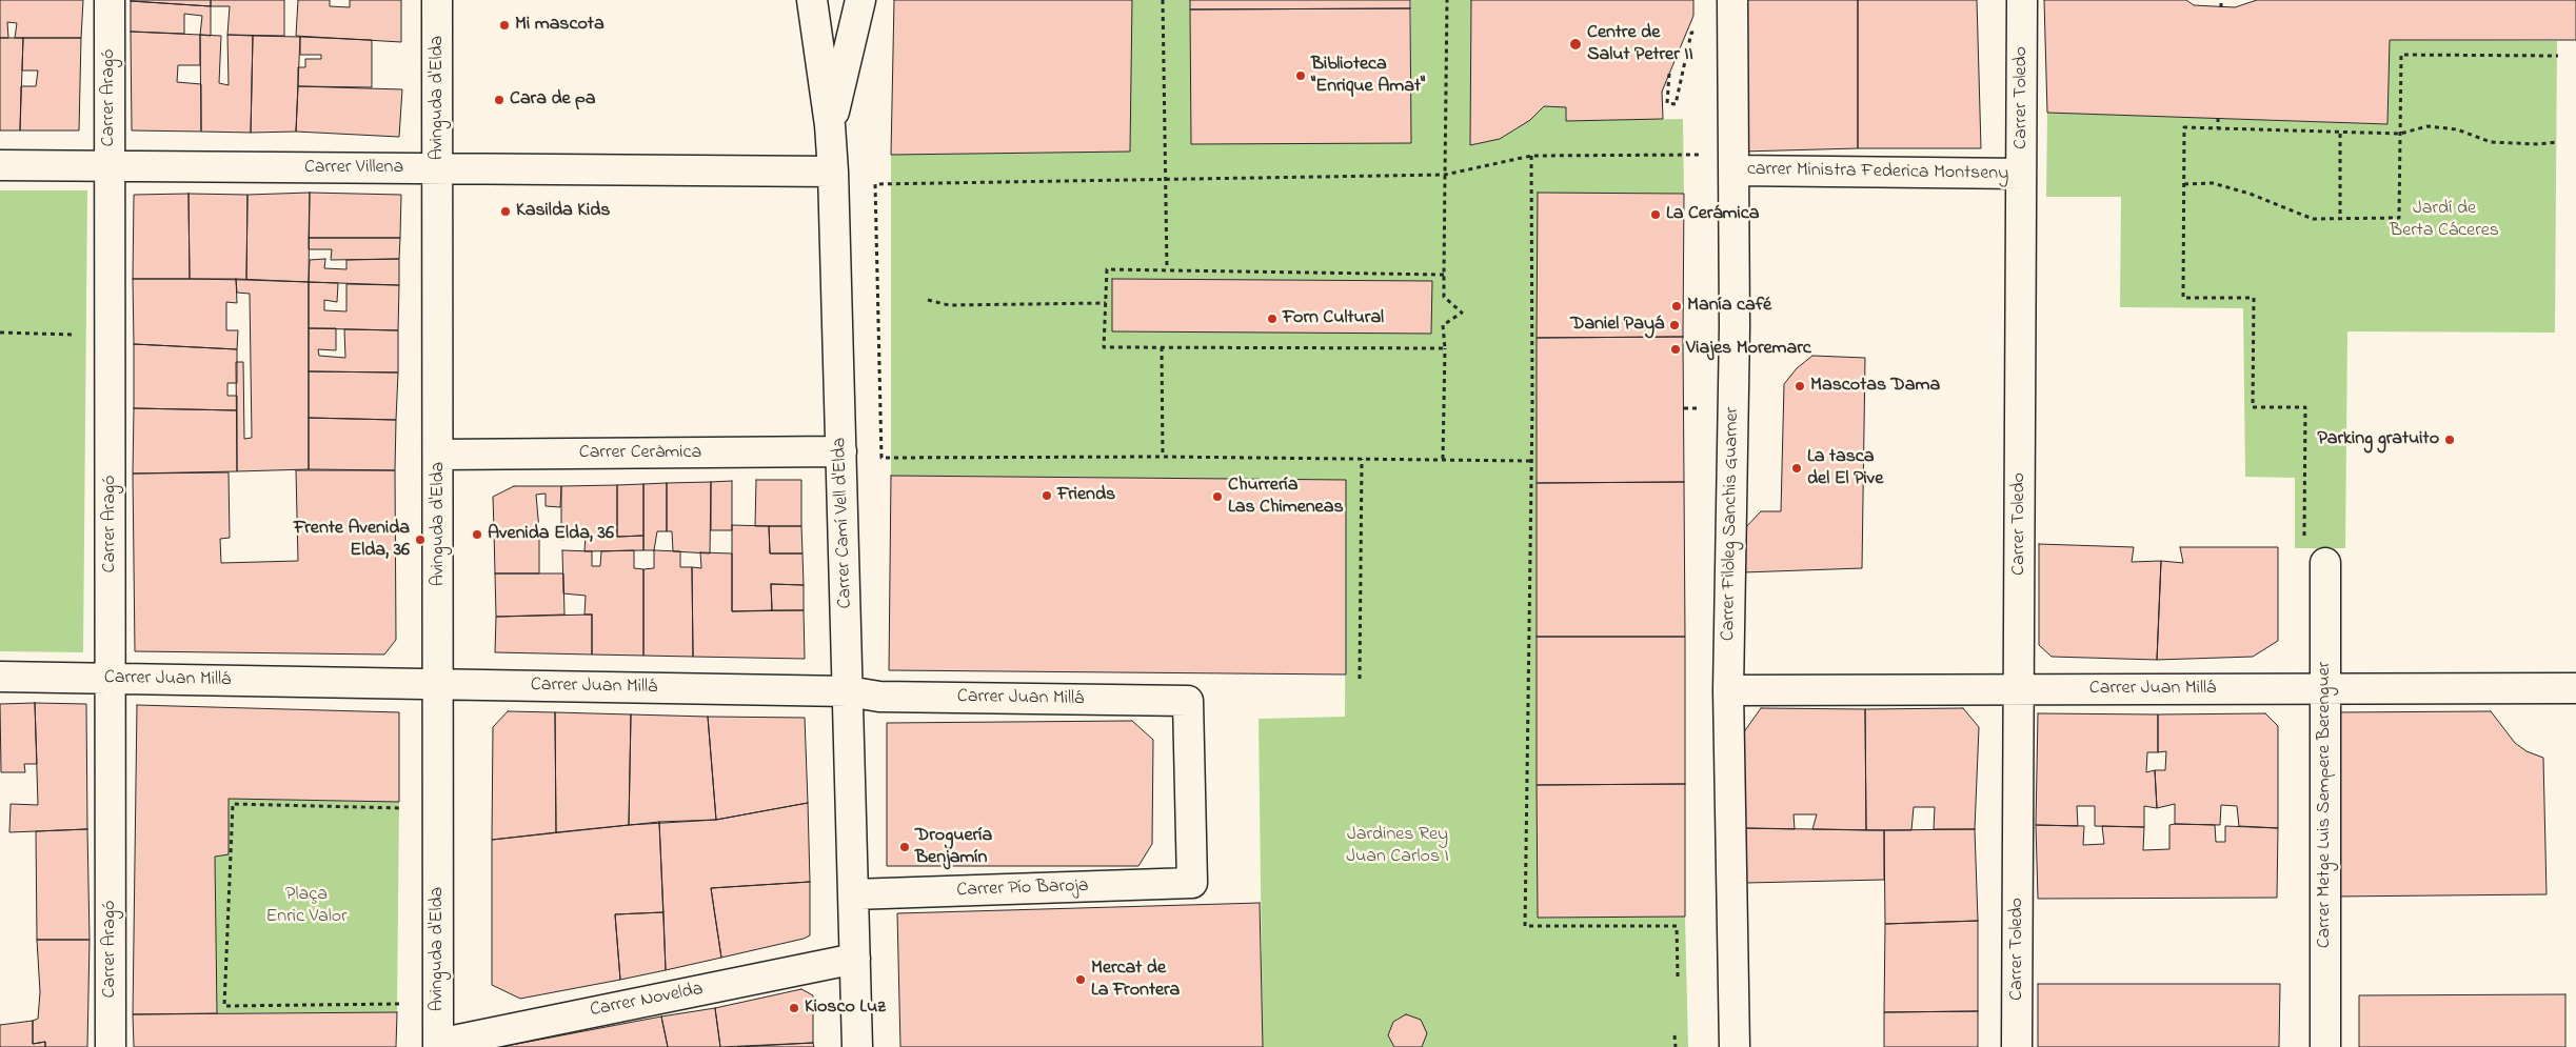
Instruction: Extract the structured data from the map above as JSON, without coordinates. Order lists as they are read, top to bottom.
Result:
{
  "streets": {
    "street": [
      "Carrer Aragó",
      "Avinguda d'Elda",
      "Carrer Toledo",
      "Carrer Villena",
      "carrer Ministra Federica Montseny",
      "Carrer Ceràmica",
      "Carrer Camí Vell d'Elda",
      "Carrer Filòleg Sanchis Guarner",
      "Carrer Juan Millá",
      "Carrer Metge Luis Sempere Berenguer",
      "Carrer Pío Baroja",
      "Carrer Novelda"
    ]
  },
  "crossings": [
    ["Carrer Aragó", "Carrer Villena"],
    ["Carrer Aragó", "Carrer Juan Millá"],
    ["Avinguda d'Elda", "Carrer Villena"],
    ["Avinguda d'Elda", "Carrer Ceràmica"],
    ["Avinguda d'Elda", "Carrer Juan Millá"],
    ["Avinguda d'Elda", "Carrer Novelda"],
    ["Carrer Toledo", "carrer Ministra Federica Montseny"],
    ["Carrer Toledo", "Carrer Juan Millá"],
    ["Carrer Villena", "Carrer Camí Vell d'Elda"],
    ["carrer Ministra Federica Montseny", "Carrer Filòleg Sanchis Guarner"],
    ["Carrer Ceràmica", "Carrer Camí Vell d'Elda"],
    ["Carrer Camí Vell d'Elda", "Carrer Juan Millá"],
    ["Carrer Camí Vell d'Elda", "Carrer Pío Baroja"],
    ["Carrer Camí Vell d'Elda", "Carrer Novelda"],
    ["Carrer Filòleg Sanchis Guarner", "Carrer Juan Millá"],
    ["Carrer Juan Millá", "Carrer Metge Luis Sempere Berenguer"],
    ["Carrer Juan Millá", "Carrer Pío Baroja"]
  ],
  "parks": ["Jardí de Berta Cáceres", "Jardines Rey Juan Carlos I", "Plaça Enric Valor"],
  "places": [
    "Mi mascota",
    "Centre de Salut Petrer II",
    "Biblioteca \"Enrique Amat\"",
    "Cara de pa",
    "Kasilda Kids",
    "La Cerámica",
    "Manía café",
    "Forn Cultural",
    "Daniel Payá",
    "Viajes Moremarc",
    "Mascotas Dama",
    "Parking gratuito",
    "La tasca del El Pive",
    "Friends",
    "Churrería Las Chimeneas",
    "Avenida Elda, 36",
    "Frente Avenida Elda, 36",
    "Droguería Benjamín",
    "Mercat de La Frontera",
    "Kiosco Luz"
  ]
}
